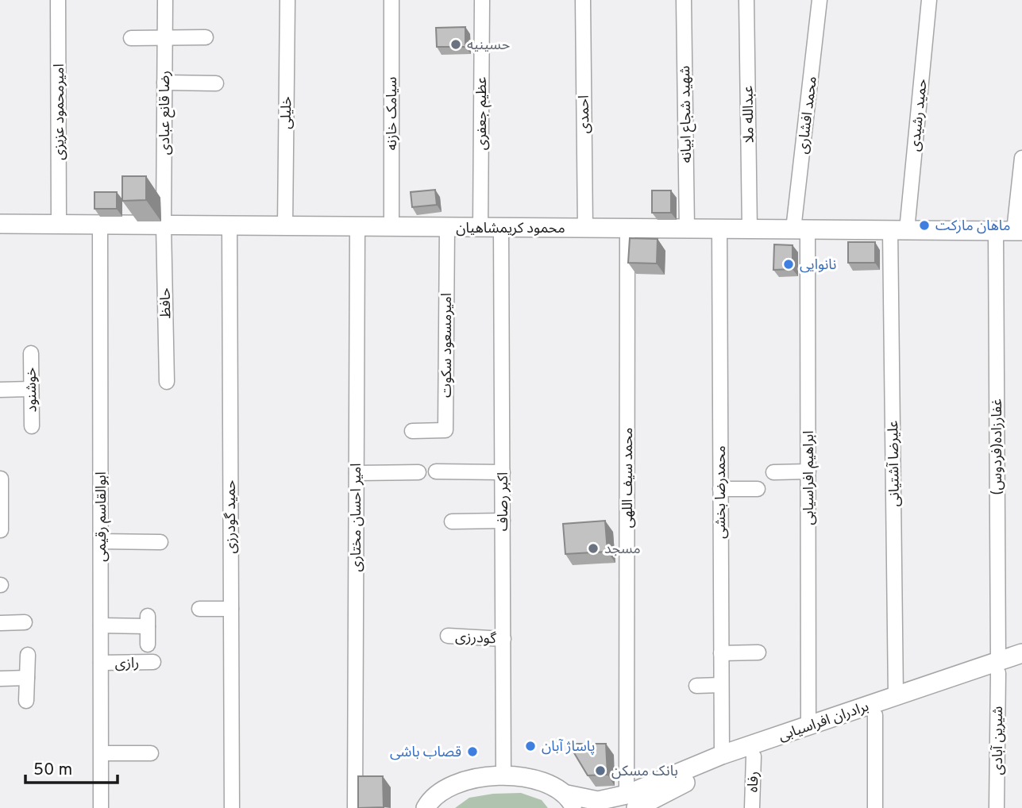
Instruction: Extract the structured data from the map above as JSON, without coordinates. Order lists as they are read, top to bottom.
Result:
{
  "streets": {
    "street": [
      "امیرمحمود عزیزی",
      "رضا قانع عبادی",
      "خلیلی",
      "سیامک خازنه",
      "عظیم جعفری",
      "احمدی",
      "شهید شجاع ابیانه",
      "عبدالله ملا",
      "محمد افشاری",
      "حمید رشیدی",
      "محمود کریمشاهیان",
      "حافظ",
      "امیرمسعود سکوت",
      "خوشنود",
      "غفارزاده(فردوس)",
      "علیرضا آشتیانی",
      "محمد سیف اللهی",
      "ابراهیم افراسیابی",
      "محمدرضا بخشی",
      "اکبر رصاف",
      "ابوالقاسم رقیمی",
      "حمید گودرزی",
      "امیر احسان مختاری",
      "گودرزی",
      "رازی",
      "برادران افراسیابی",
      "شیرین آبادی",
      "رفاه"
    ]
  },
  "crossings": [
    ["امیرمحمود عزیزی", "محمود کریمشاهیان"],
    ["رضا قانع عبادی", "محمود کریمشاهیان"],
    ["رضا قانع عبادی", "حافظ"],
    ["خلیلی", "محمود کریمشاهیان"],
    ["سیامک خازنه", "محمود کریمشاهیان"],
    ["عظیم جعفری", "محمود کریمشاهیان"],
    ["احمدی", "محمود کریمشاهیان"],
    ["شهید شجاع ابیانه", "محمود کریمشاهیان"],
    ["عبدالله ملا", "محمود کریمشاهیان"],
    ["محمد افشاری", "محمود کریمشاهیان"],
    ["محمد افشاری", "ابراهیم افراسیابی"],
    ["حمید رشیدی", "محمود کریمشاهیان"],
    ["حمید رشیدی", "علیرضا آشتیانی"],
    ["محمود کریمشاهیان", "حافظ"],
    ["محمود کریمشاهیان", "امیرمسعود سکوت"],
    ["محمود کریمشاهیان", "غفارزاده(فردوس)"],
    ["محمود کریمشاهیان", "علیرضا آشتیانی"],
    ["محمود کریمشاهیان", "محمد سیف اللهی"],
    ["محمود کریمشاهیان", "ابراهیم افراسیابی"],
    ["محمود کریمشاهیان", "محمدرضا بخشی"],
    ["محمود کریمشاهیان", "اکبر رصاف"],
    ["محمود کریمشاهیان", "ابوالقاسم رقیمی"],
    ["محمود کریمشاهیان", "حمید گودرزی"],
    ["محمود کریمشاهیان", "امیر احسان مختاری"],
    ["غفارزاده(فردوس)", "برادران افراسیابی"],
    ["غفارزاده(فردوس)", "شیرین آبادی"],
    ["علیرضا آشتیانی", "برادران افراسیابی"],
    ["محمد سیف اللهی", "برادران افراسیابی"],
    ["ابراهیم افراسیابی", "برادران افراسیابی"],
    ["محمدرضا بخشی", "برادران افراسیابی"],
    ["اکبر رصاف", "گودرزی"],
    ["ابوالقاسم رقیمی", "رازی"],
    ["برادران افراسیابی", "شیرین آبادی"],
    ["برادران افراسیابی", "رفاه"]
  ],
  "places": [
    "حسینیه",
    "ماهان مارکت",
    "نانوایی",
    "مسجد",
    "پاساژ آبان",
    "قصاب باشی",
    "بانک مسکن"
  ],
  "scale_bar": "50 m"
}
